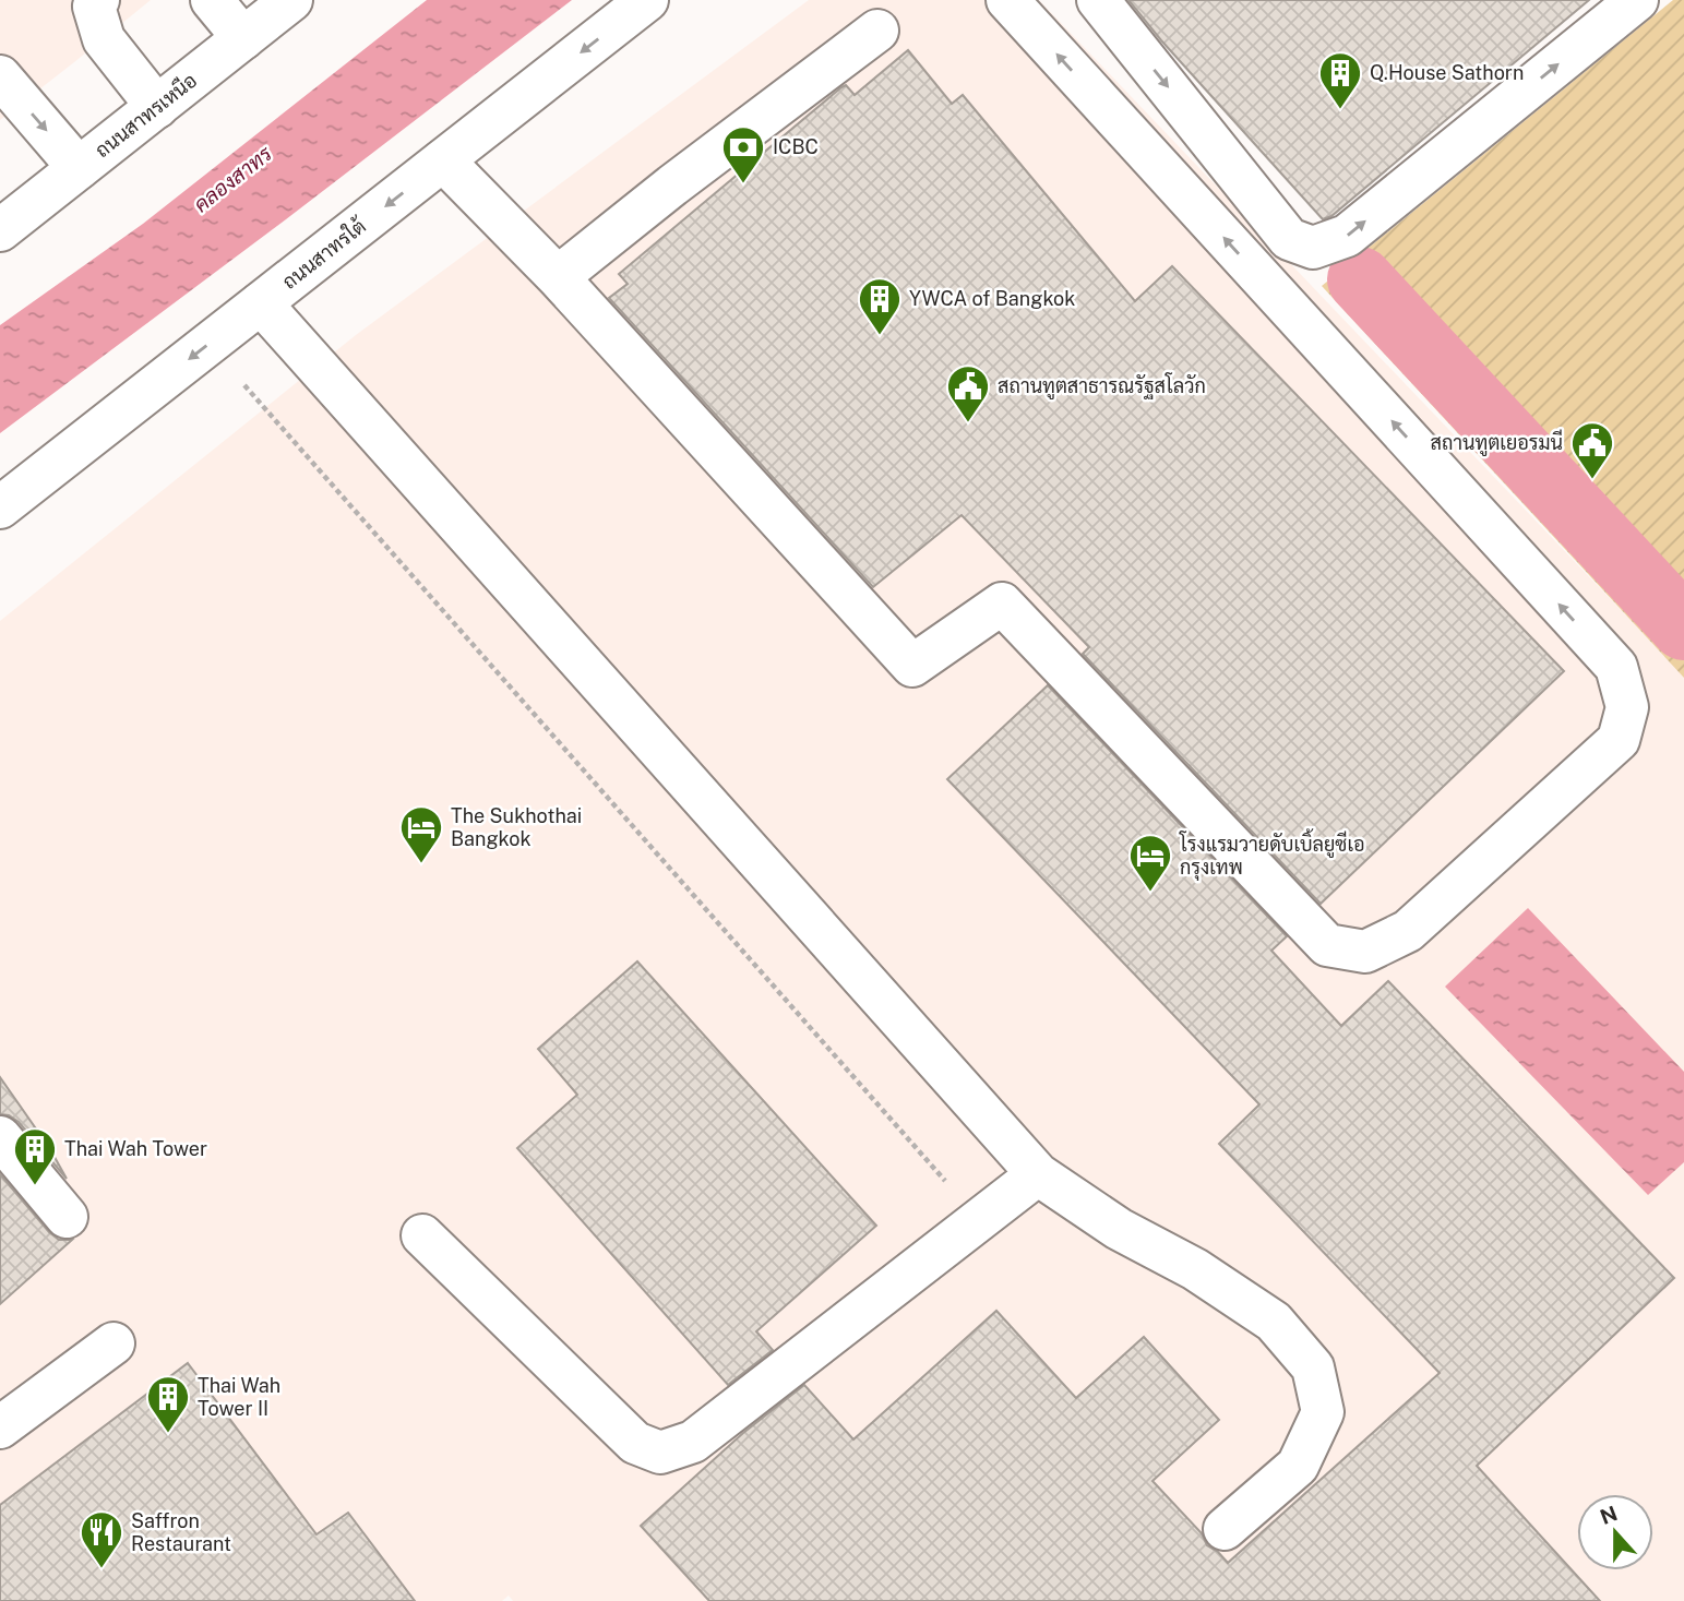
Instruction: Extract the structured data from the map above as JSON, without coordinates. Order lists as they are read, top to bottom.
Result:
{
  "streets": {
    "main road": ["ถนนสาทรเหนือ", "ถนนสาทรใต้"]
  },
  "water": ["คลองสาทร"],
  "places": {
    "building": [
      "Q.House Sathorn",
      "YWCA of Bangkok",
      "Thai Wah Tower",
      "Thai Wah Tower II"
    ],
    "bank": ["ICBC"],
    "public building": ["สถานทูตสาธารณรัฐสโลวัก", "สถานทูตเยอรมนี"],
    "hotel": ["The Sukhothai Bangkok", "โรงแรมวายดับเบิ้ลยูซีเอ กรุงเทพ"],
    "restaurant": ["Saffron Restaurant"]
  },
  "north": "top"
}
